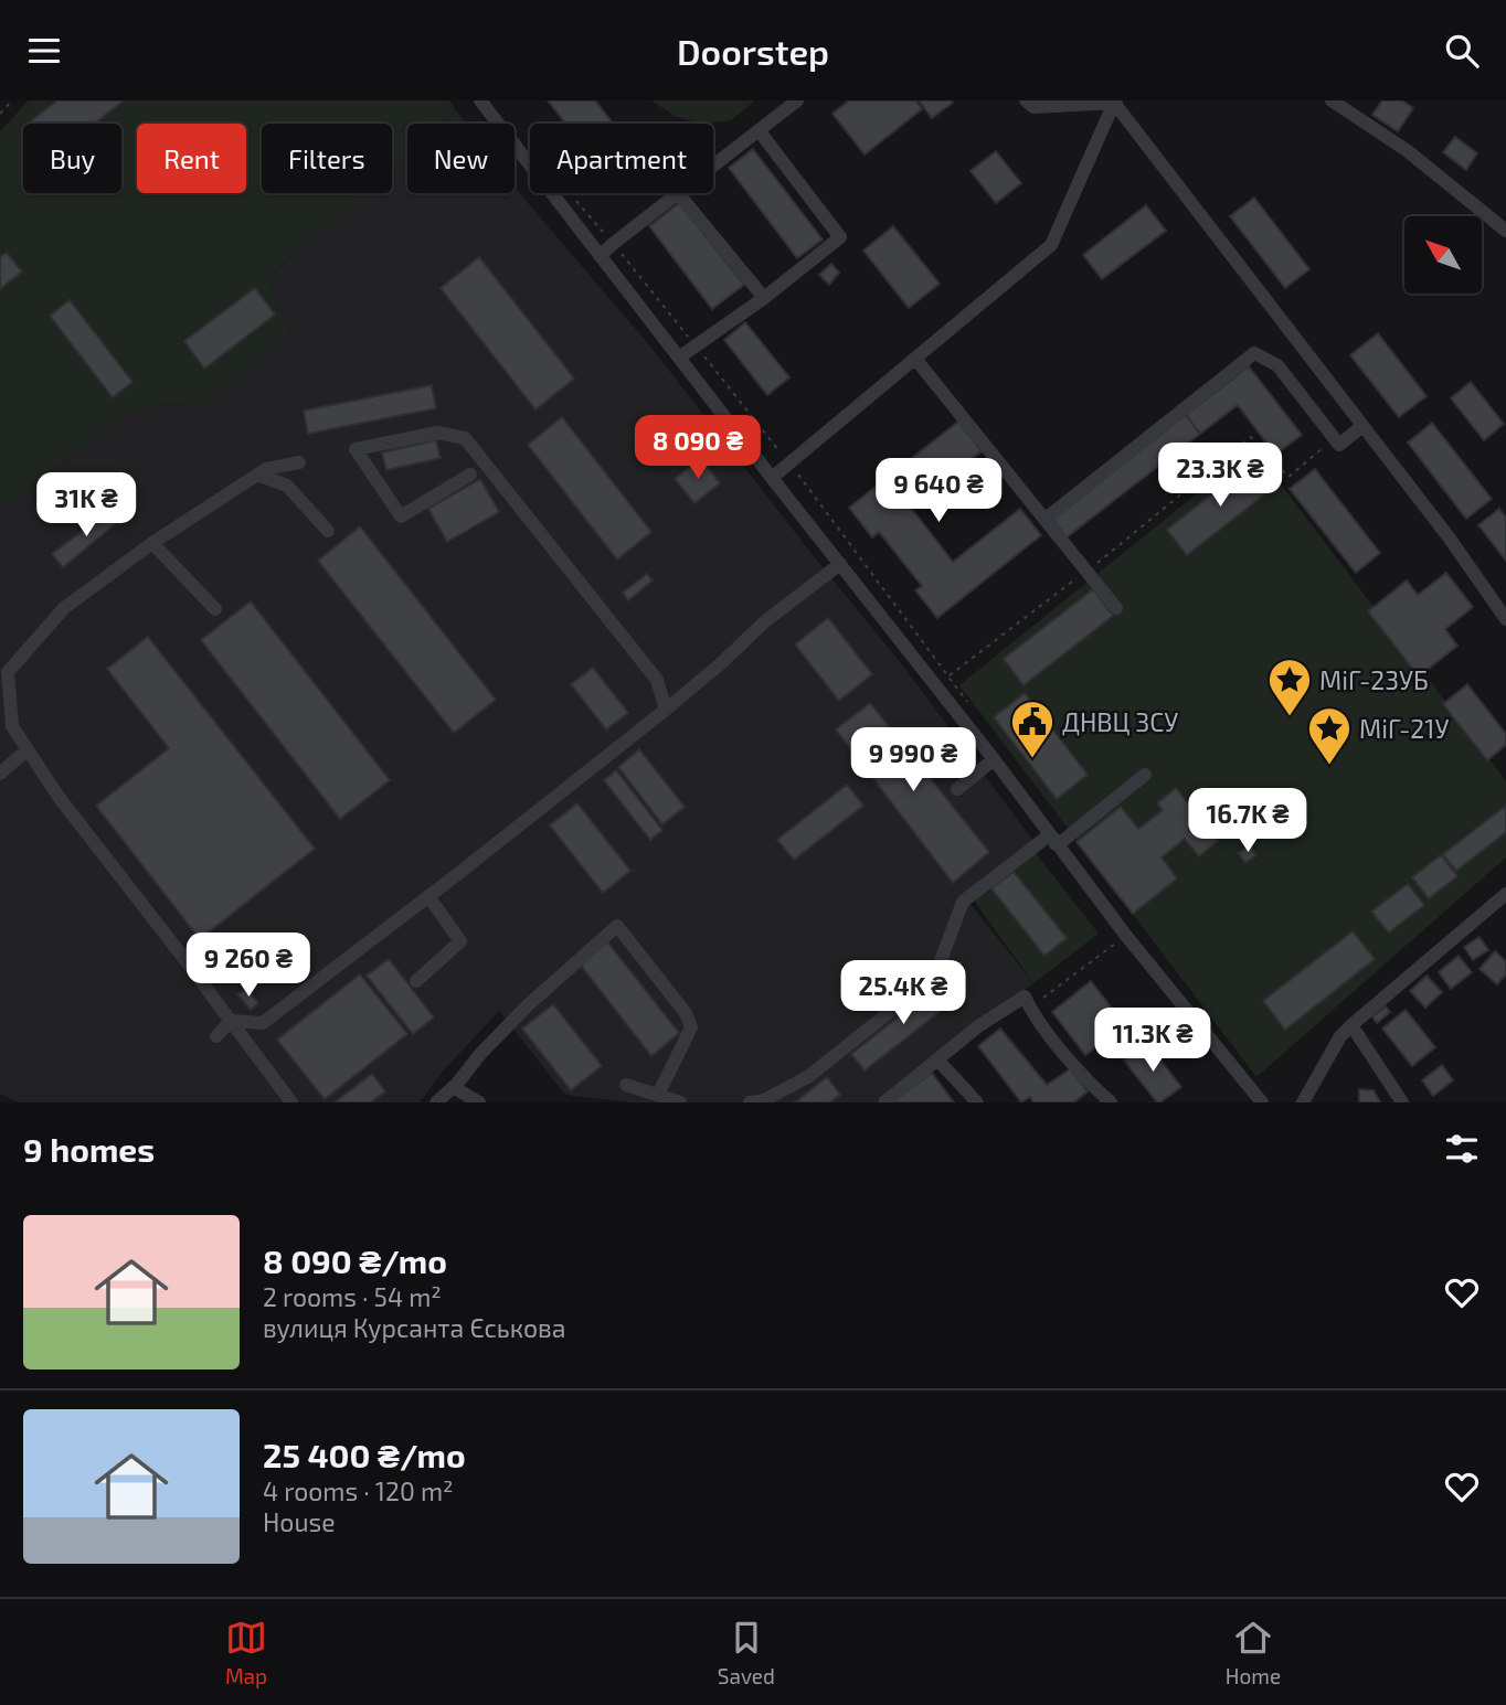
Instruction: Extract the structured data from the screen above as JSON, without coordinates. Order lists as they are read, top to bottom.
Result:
{
  "places": {
    "place": ["МіГ-23УБ", "МіГ-21У"],
    "public building": ["ДНВЦ ЗСУ"]
  },
  "north": "top left",
  "page": {
    "header": "Doorstep",
    "chip": [
      "Buy",
      "Rent",
      "Filters",
      "New",
      "Apartment"
    ],
    "price": [
      "8 090 ₴",
      "23.3K ₴",
      "9 640 ₴",
      "31K ₴",
      "9 990 ₴",
      "16.7K ₴",
      "9 260 ₴",
      "25.4K ₴",
      "11.3K ₴"
    ],
    "heading": "9 homes",
    "list": [
      {
        "name": "8 090 ₴/mo",
        "note": "2 rooms · 54 m² · вулиця Курсанта Єськова"
      },
      {
        "name": "25 400 ₴/mo",
        "note": "4 rooms · 120 m² · House"
      }
    ],
    "tabs": ["Map", "Saved", "Home"]
  }
}
